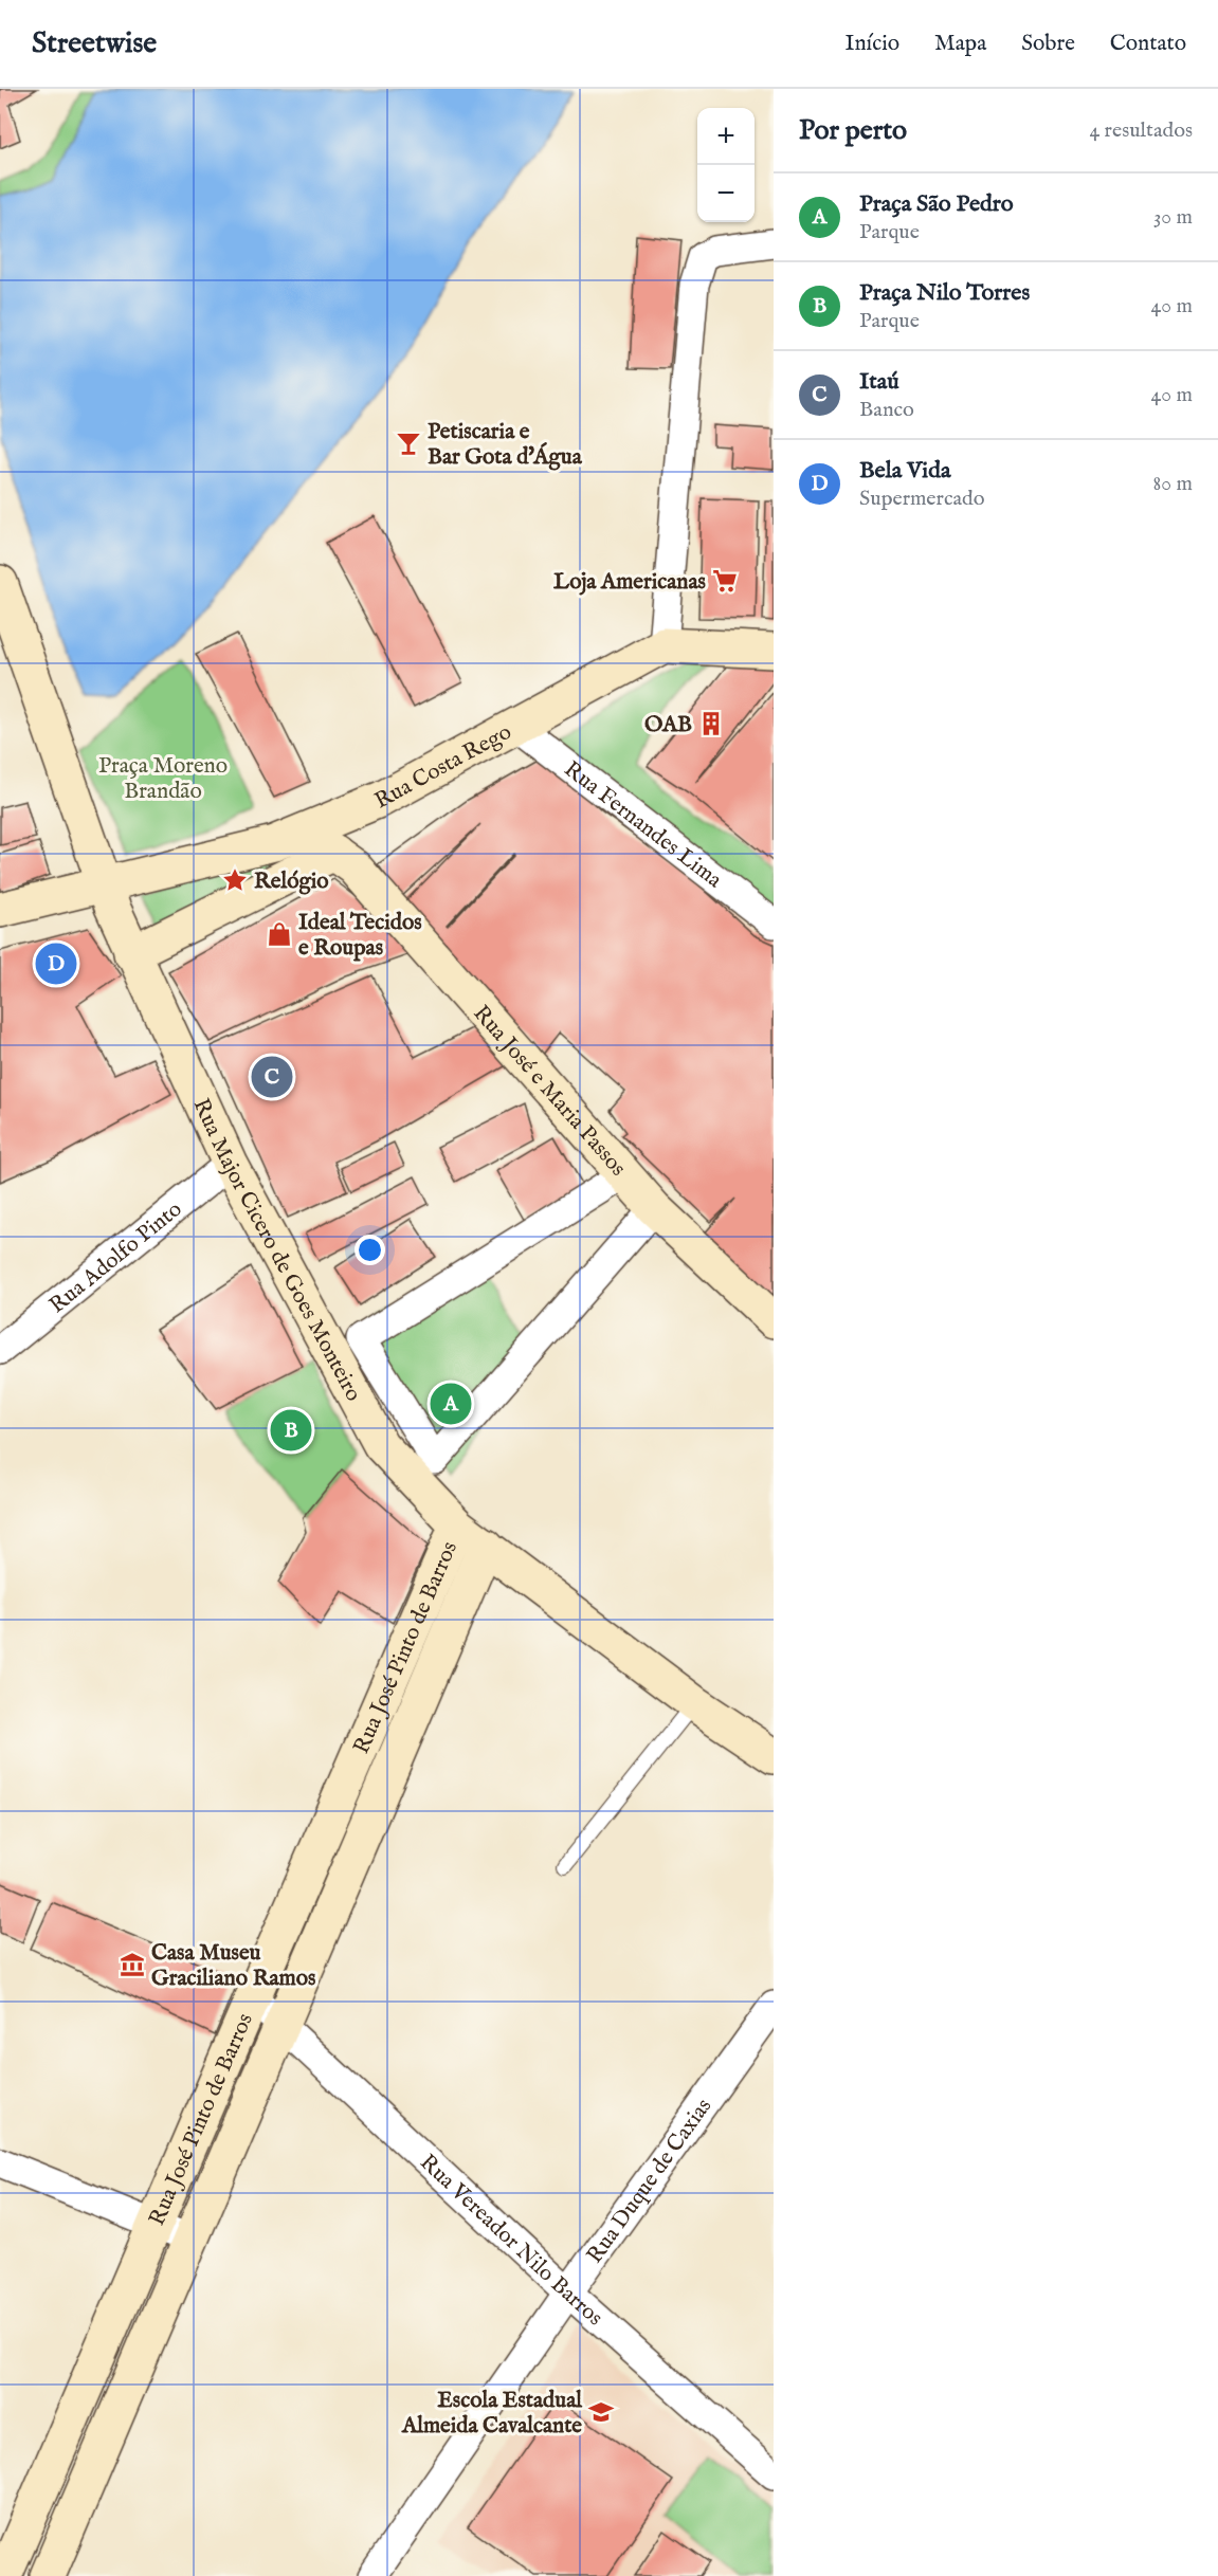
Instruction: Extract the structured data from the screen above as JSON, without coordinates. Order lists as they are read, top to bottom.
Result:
{
  "streets": {
    "street": [
      "Rua Costa Rego",
      "Rua Fernandes Lima",
      "Rua José e Maria Passos",
      "Rua Major Cicero de Goes Monteiro",
      "Rua Adolfo Pinto",
      "Rua José Pinto de Barros",
      "Rua Duque de Caxias",
      "Rua Vereador Nilo Barros"
    ]
  },
  "crossings": [
    ["Rua Costa Rego", "Rua Fernandes Lima"],
    ["Rua Costa Rego", "Rua José e Maria Passos"],
    ["Rua Costa Rego", "Rua Major Cicero de Goes Monteiro"],
    ["Rua Major Cicero de Goes Monteiro", "Rua Adolfo Pinto"],
    ["Rua Major Cicero de Goes Monteiro", "Rua José Pinto de Barros"],
    ["Rua José Pinto de Barros", "Rua Vereador Nilo Barros"],
    ["Rua Duque de Caxias", "Rua Vereador Nilo Barros"]
  ],
  "parks": ["Praça Moreno Brandão"],
  "places": {
    "bar": ["Petiscaria e Bar Gota d'Água"],
    "supermarket": ["Loja Americanas"],
    "building": ["OAB"],
    "place": ["Relógio"],
    "shop": ["Ideal Tecidos e Roupas"],
    "museum": ["Casa Museu Graciliano Ramos"],
    "school or university": ["Escola Estadual Almeida Cavalcante"]
  },
  "page": {
    "header": "Streetwise",
    "nav": [
      "Início",
      "Mapa",
      "Sobre",
      "Contato"
    ],
    "heading": ["Por perto", "4 resultados"],
    "map_buttons": ["+", "−"],
    "list": [
      {
        "mark": "A",
        "name": "Praça São Pedro",
        "note": "Parque",
        "value": "30 m"
      },
      {
        "mark": "B",
        "name": "Praça Nilo Torres",
        "note": "Parque",
        "value": "40 m"
      },
      {
        "mark": "C",
        "name": "Itaú",
        "note": "Banco",
        "value": "40 m"
      },
      {
        "mark": "D",
        "name": "Bela Vida",
        "note": "Supermercado",
        "value": "80 m"
      }
    ],
    "pins": [
      "D",
      "C",
      "A",
      "B"
    ]
  }
}
